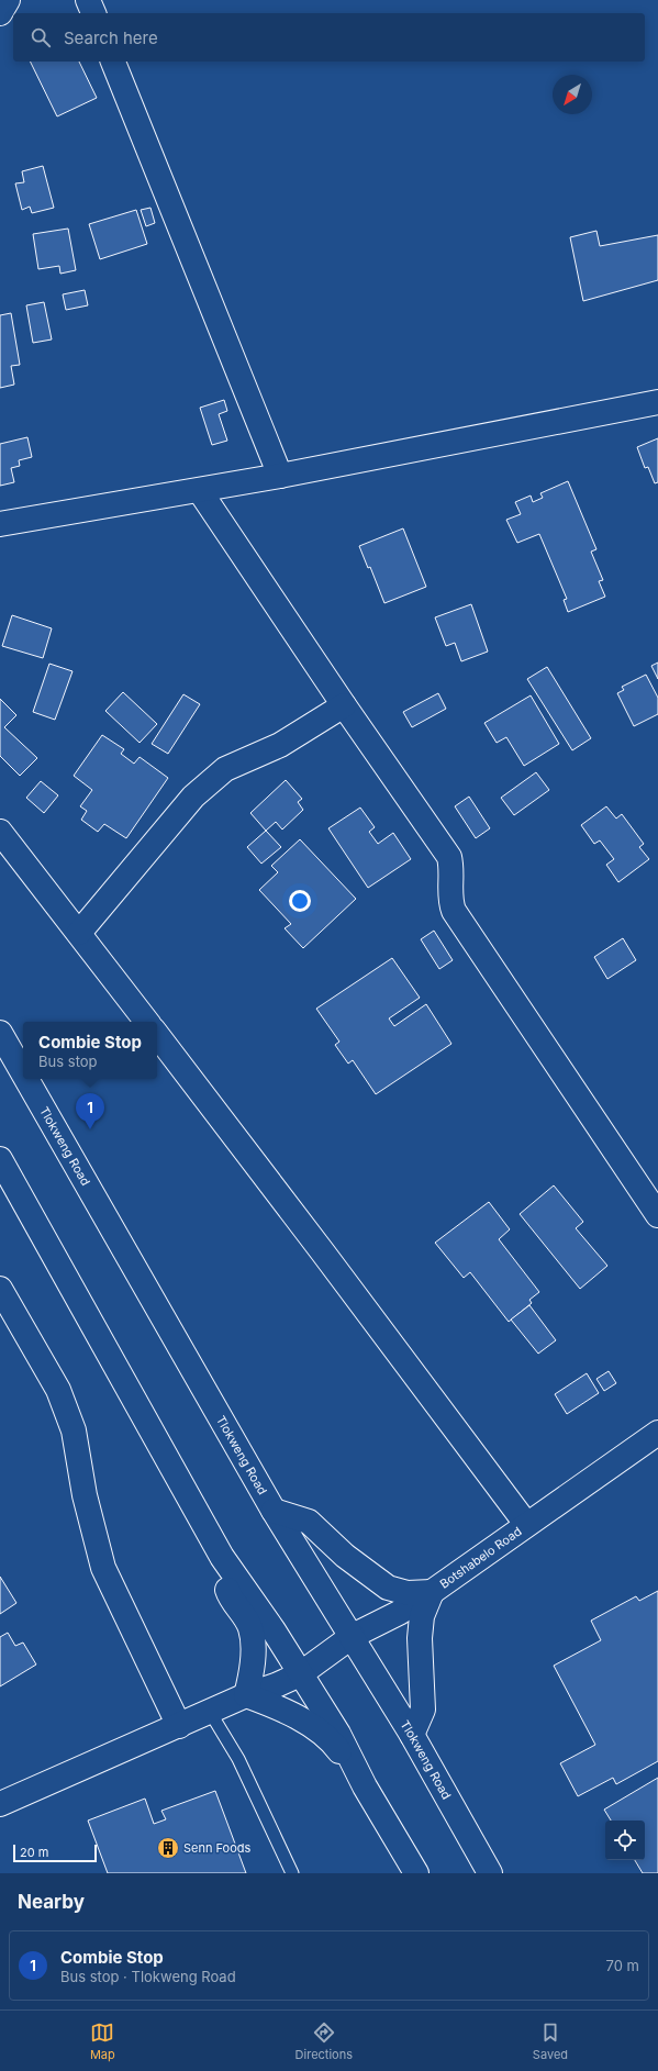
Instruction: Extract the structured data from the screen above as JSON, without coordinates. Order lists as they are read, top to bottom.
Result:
{
  "streets": {
    "street": ["Tlokweng Road", "Botshabelo Road"]
  },
  "crossings": [
    ["Tlokweng Road", "Botshabelo Road"]
  ],
  "places": {
    "building": ["Senn Foods"]
  },
  "scale_bar": "20 m",
  "north": "bottom left",
  "page": {
    "search": "Search here",
    "popup": ["Combie Stop", "Bus stop"],
    "pins": "1",
    "scale": "20 m",
    "heading": "Nearby",
    "list": [
      {
        "mark": "1",
        "name": "Combie Stop",
        "note": "Bus stop · Tlokweng Road",
        "value": "70 m"
      }
    ],
    "nav": ["Map", "Directions", "Saved"]
  }
}
